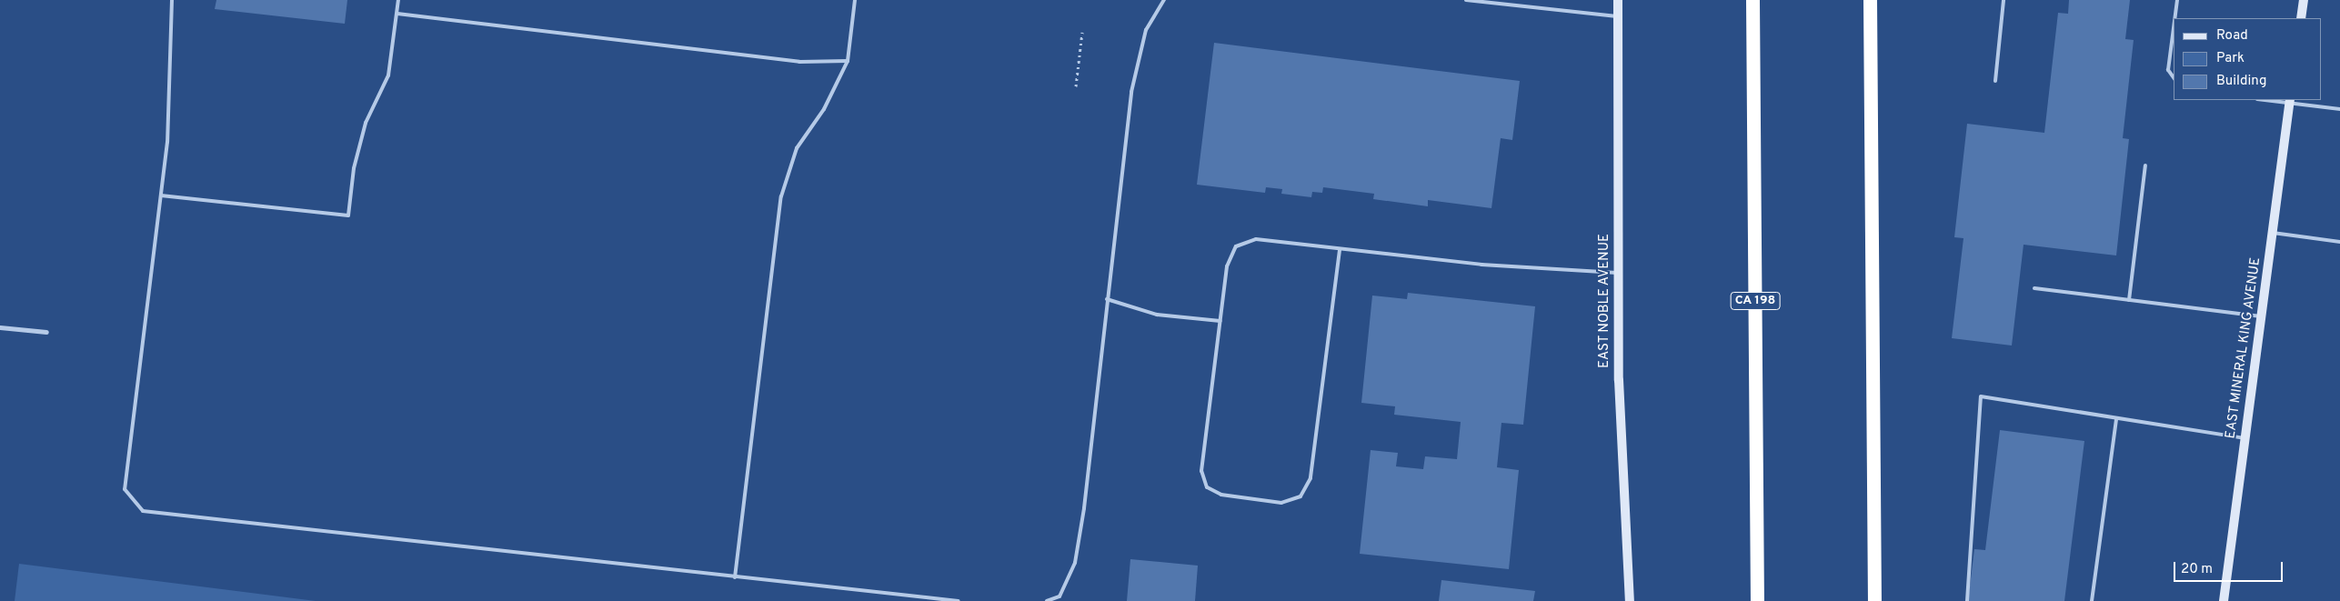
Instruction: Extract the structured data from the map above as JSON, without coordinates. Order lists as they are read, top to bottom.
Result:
{
  "streets": {
    "highway": ["CA 198"],
    "street": ["EAST NOBLE AVENUE", "EAST MINERAL KING AVENUE"]
  },
  "legend": ["Road", "Park", "Building"],
  "scale_bar": "20 m"
}
